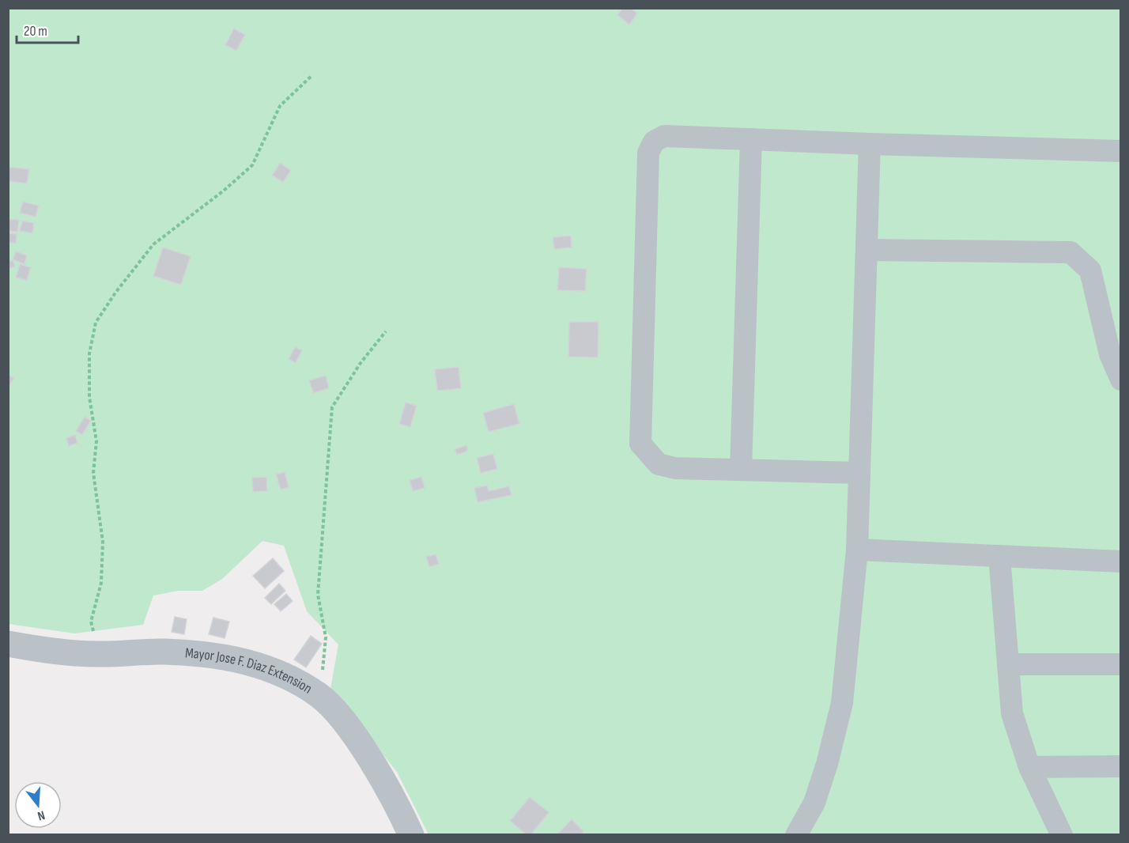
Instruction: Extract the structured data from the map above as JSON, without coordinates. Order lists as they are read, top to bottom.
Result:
{
  "streets": {
    "street": ["Mayor Jose F. Diaz Extension"]
  },
  "scale_bar": "20 m",
  "north": "bottom"
}
